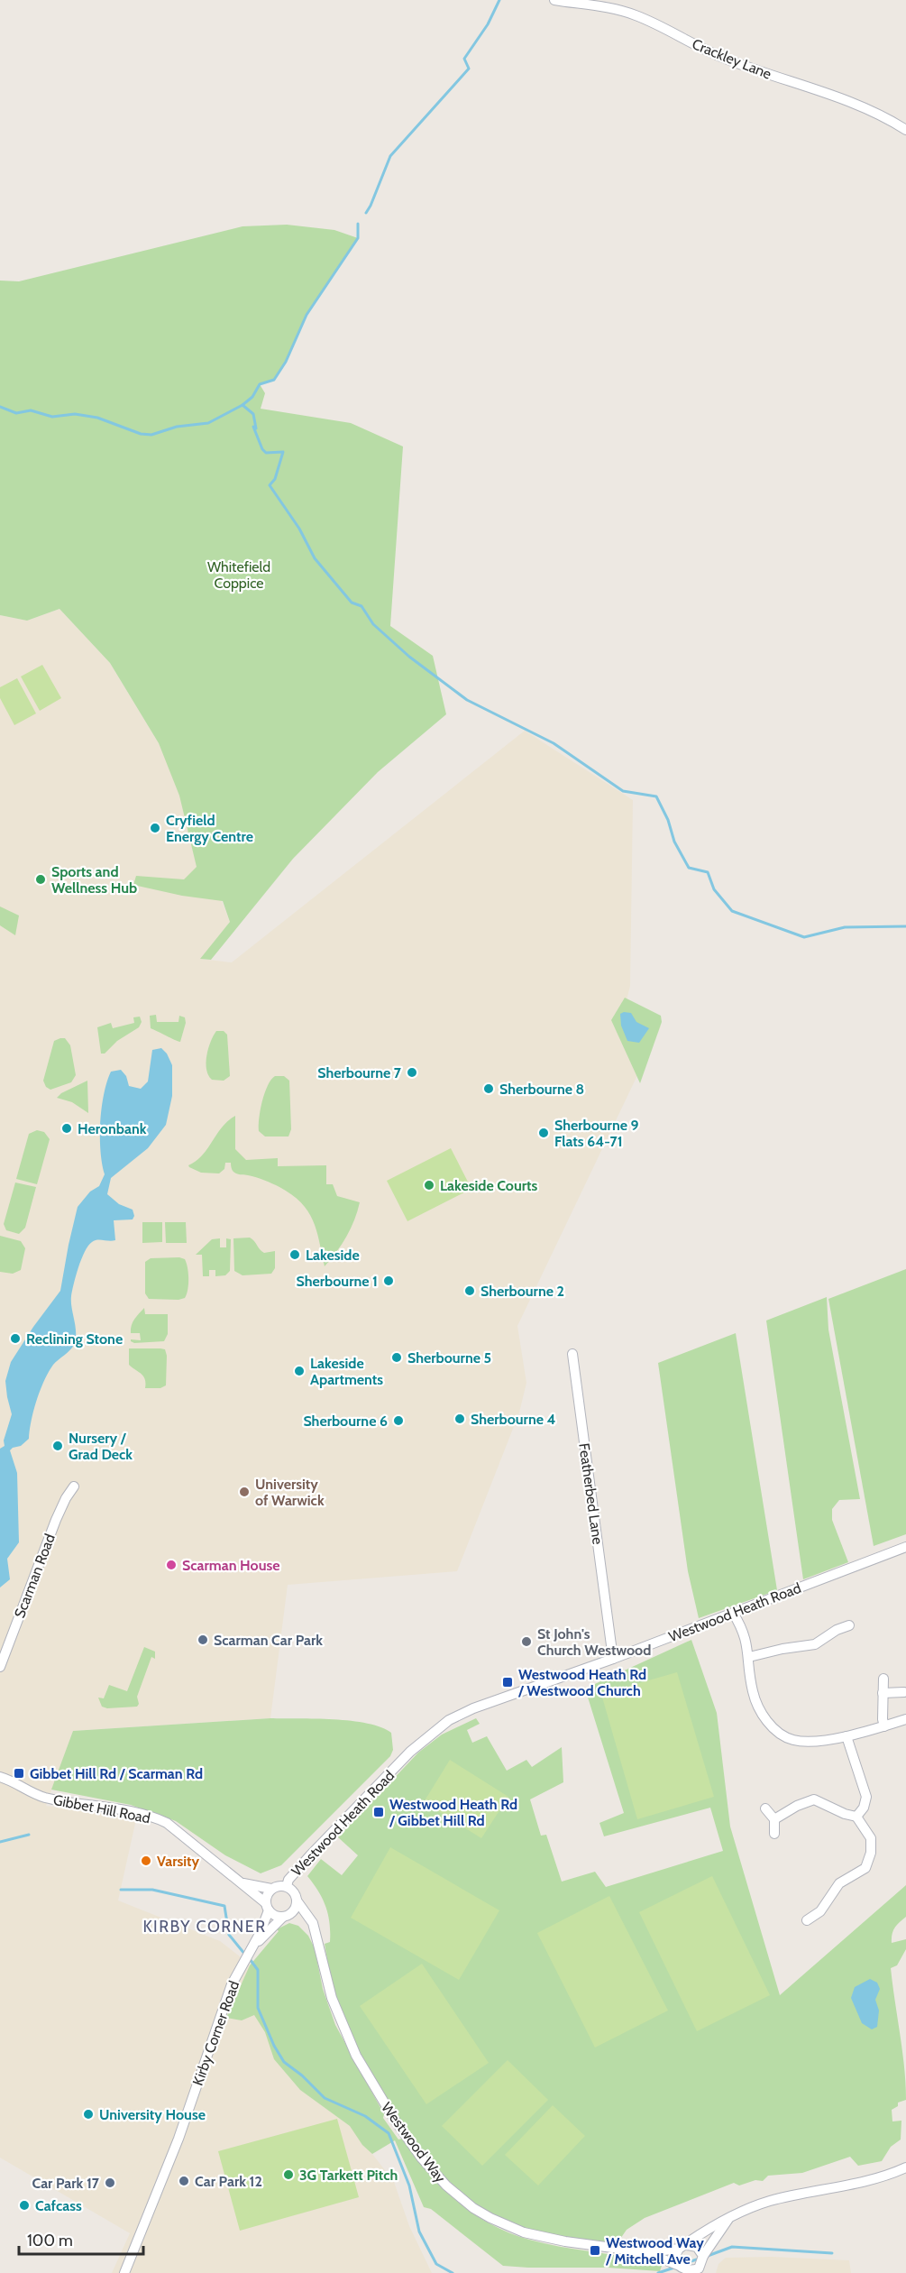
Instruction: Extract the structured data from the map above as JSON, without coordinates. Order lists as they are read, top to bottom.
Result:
{
  "streets": {
    "street": [
      "Crackley Lane",
      "Featherbed Lane",
      "Scarman Road",
      "Westwood Heath Road",
      "Gibbet Hill Road",
      "Kirby Corner Road",
      "Westwood Way"
    ]
  },
  "crossings": [
    ["Featherbed Lane", "Westwood Heath Road"],
    ["Westwood Heath Road", "Gibbet Hill Road"],
    ["Westwood Heath Road", "Kirby Corner Road"],
    ["Westwood Heath Road", "Westwood Way"],
    ["Gibbet Hill Road", "Kirby Corner Road"],
    ["Gibbet Hill Road", "Westwood Way"],
    ["Kirby Corner Road", "Westwood Way"]
  ],
  "districts": ["KIRBY CORNER"],
  "parks": ["Whitefield Coppice"],
  "places": {
    "other": [
      "Cryfield Energy Centre",
      "Sports and Wellness Hub",
      "Sherbourne 7",
      "Sherbourne 8",
      "Heronbank",
      "Sherbourne 9 Flats 64-71",
      "Lakeside Courts",
      "Lakeside",
      "Sherbourne 1",
      "Sherbourne 2",
      "Reclining Stone",
      "Sherbourne 5",
      "Lakeside Apartments",
      "Sherbourne 4",
      "Sherbourne 6",
      "Nursery / Grad Deck",
      "University of Warwick",
      "Scarman House",
      "Scarman Car Park",
      "St John's Church Westwood",
      "Varsity",
      "University House",
      "3G Tarkett Pitch",
      "Car Park 12",
      "Car Park 17",
      "Cafcass"
    ],
    "transit": [
      "Westwood Heath Rd / Westwood Church",
      "Gibbet Hill Rd / Scarman Rd",
      "Westwood Heath Rd / Gibbet Hill Rd",
      "Westwood Way / Mitchell Ave"
    ]
  },
  "scale_bar": "100 m"
}
